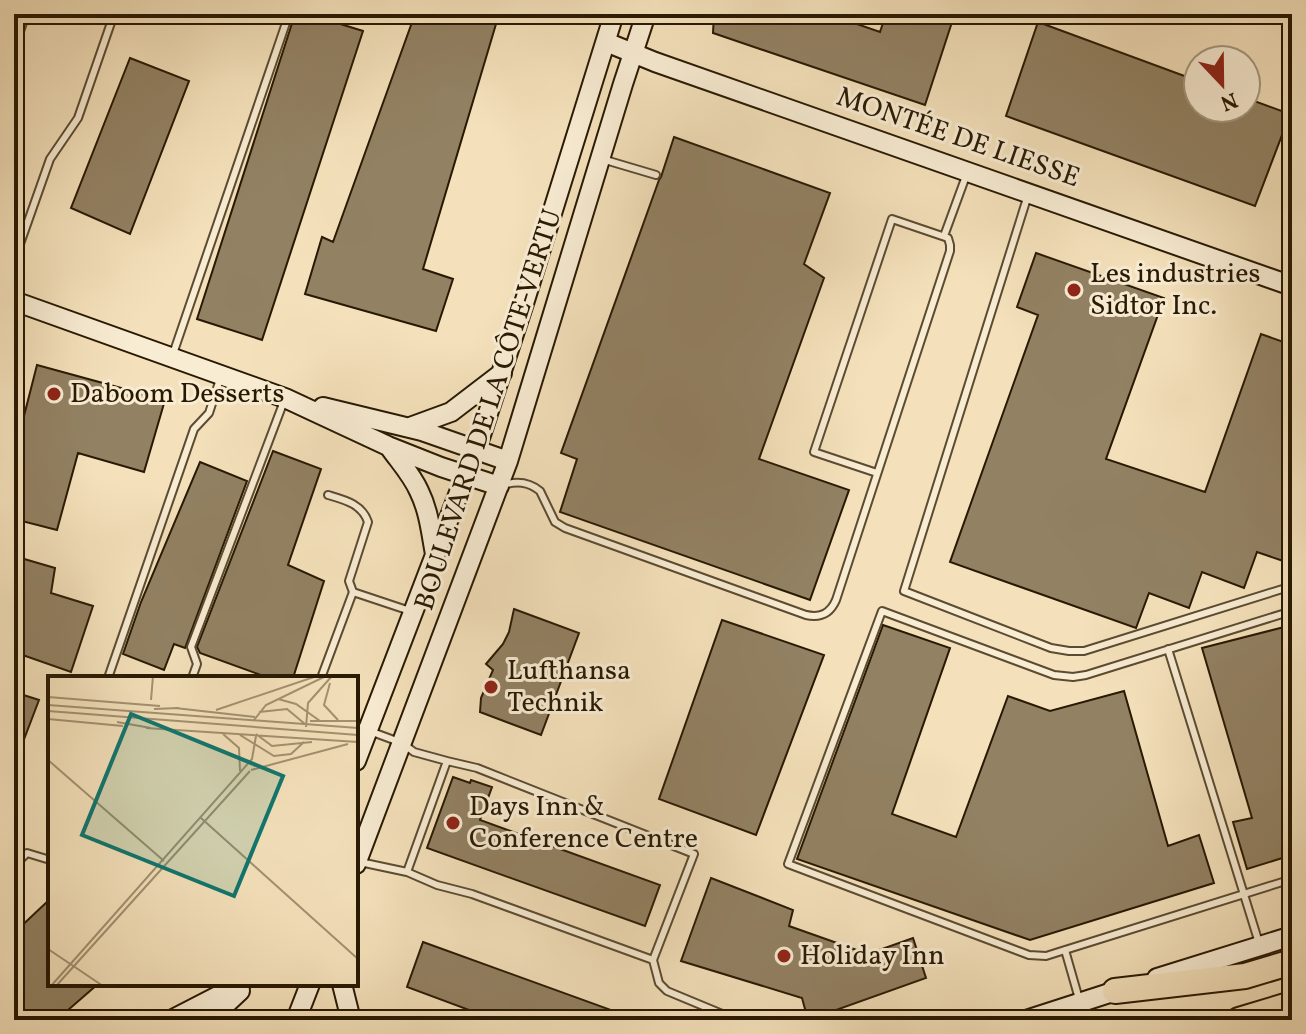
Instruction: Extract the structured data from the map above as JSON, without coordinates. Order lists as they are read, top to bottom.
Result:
{
  "streets": {
    "street": ["MONTÉE DE LIESSE", "BOULEVARD DE LA CÔTE-VERTU"]
  },
  "crossings": [
    ["MONTÉE DE LIESSE", "BOULEVARD DE LA CÔTE-VERTU"]
  ],
  "places": [
    "Les industries Sidtor Inc.",
    "Daboom Desserts",
    "Lufthansa Technik",
    "Days Inn & Conference Centre",
    "Holiday Inn"
  ],
  "north": "bottom"
}
